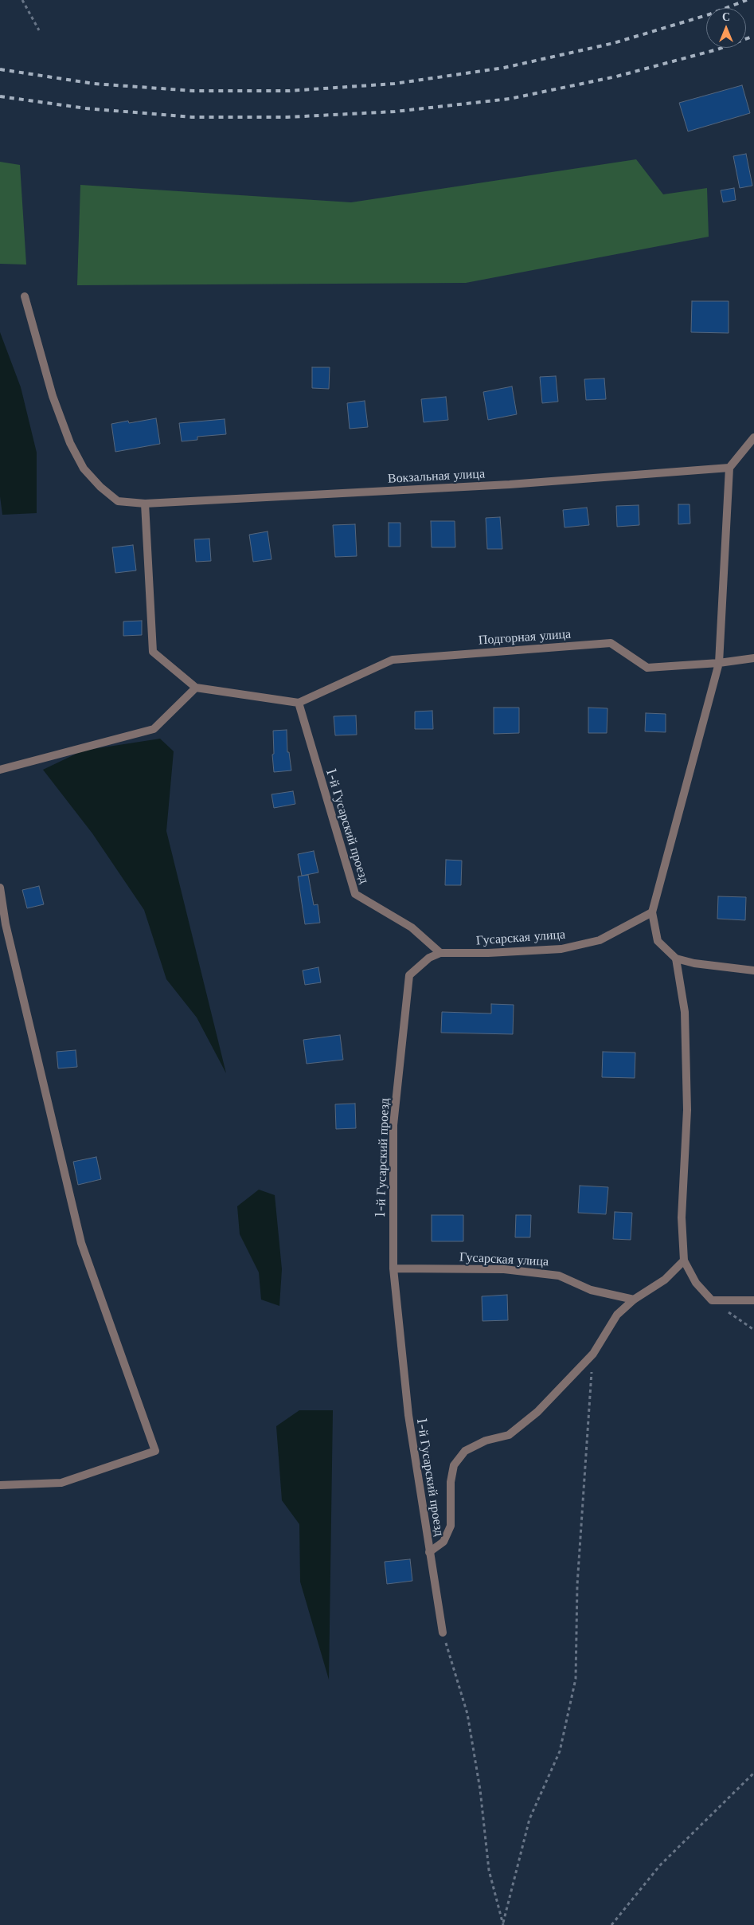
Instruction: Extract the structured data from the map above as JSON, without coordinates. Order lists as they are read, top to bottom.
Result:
{
  "streets": {
    "street": [
      "Вокзальная улица",
      "Подгорная улица",
      "1-й Гусарский проезд",
      "Гусарская улица"
    ]
  },
  "crossings": [
    ["Подгорная улица", "1-й Гусарский проезд"],
    ["1-й Гусарский проезд", "Гусарская улица"]
  ],
  "north": "top"
}
